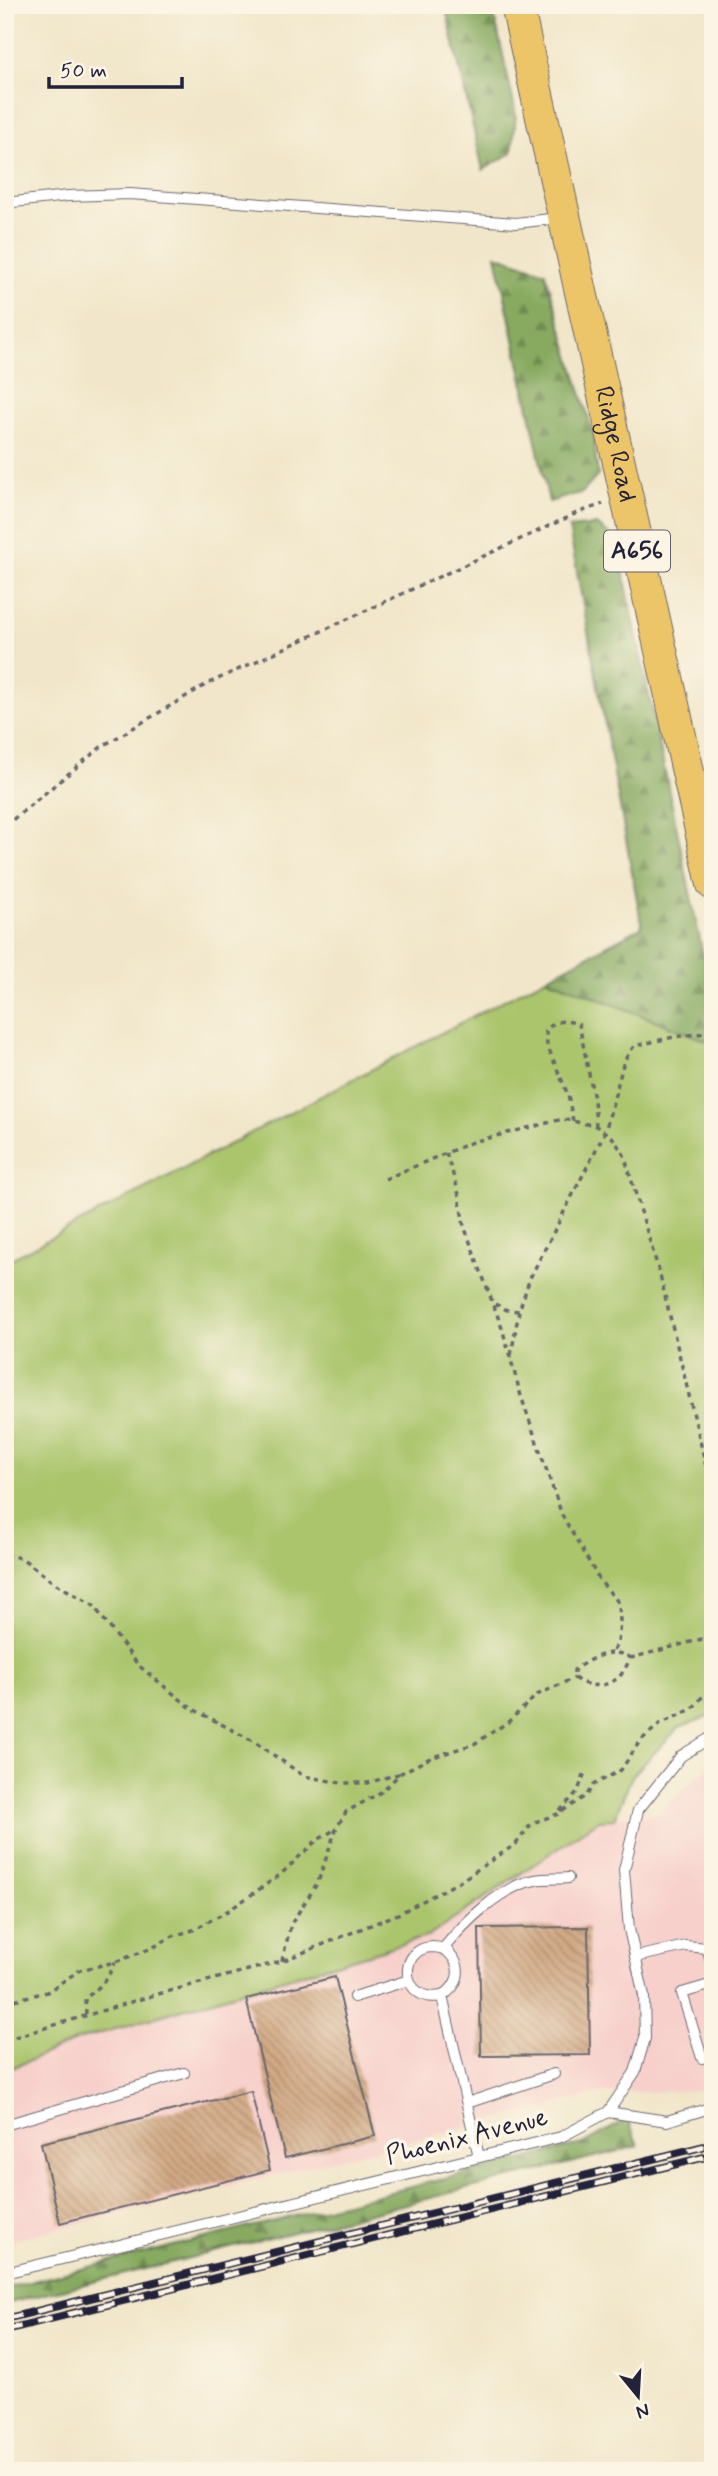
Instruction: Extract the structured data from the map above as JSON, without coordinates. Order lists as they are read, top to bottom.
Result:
{
  "streets": {
    "main road": ["Ridge Road", "A656"],
    "lane": ["Phoenix Avenue"]
  },
  "scale_bar": "50 m",
  "north": "bottom"
}
